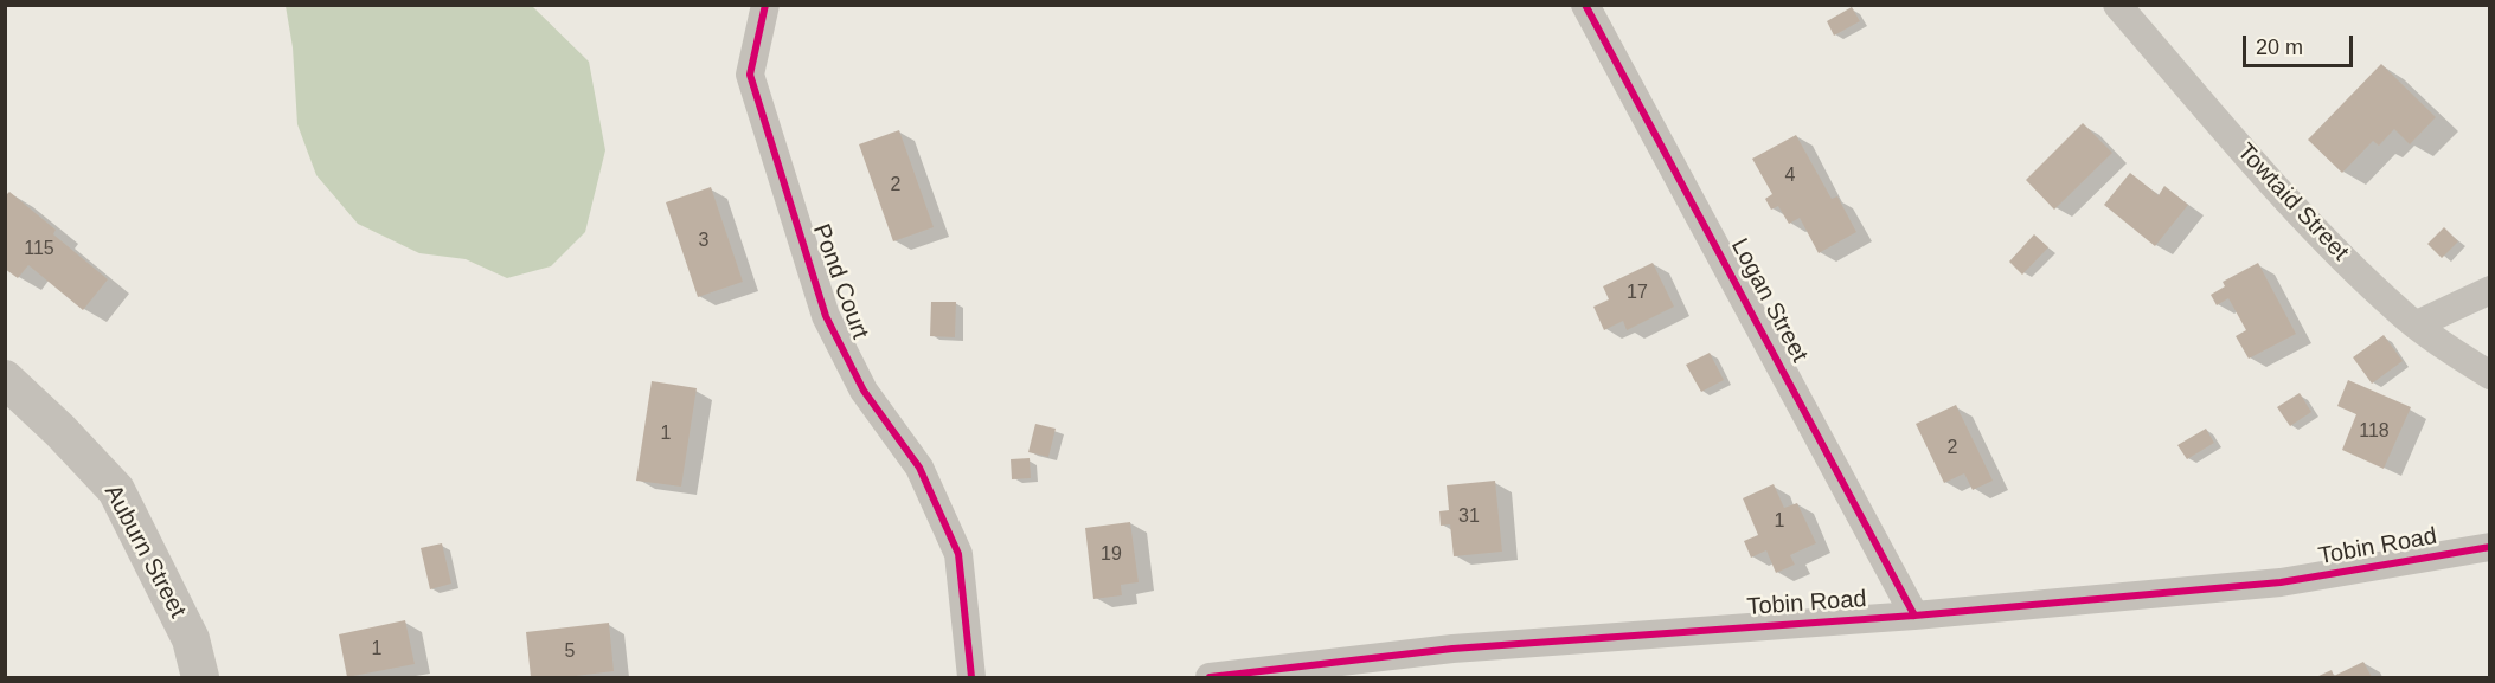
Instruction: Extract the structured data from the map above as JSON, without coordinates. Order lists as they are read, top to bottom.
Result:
{
  "streets": {
    "street": [
      "Towtaid Street",
      "Pond Court",
      "Logan Street",
      "Tobin Road",
      "Auburn Street"
    ]
  },
  "crossings": [
    ["Logan Street", "Tobin Road"]
  ],
  "house_numbers": [
    "4",
    "2",
    "3",
    "115",
    "17",
    "118",
    "1",
    "2",
    "31",
    "1",
    "19",
    "1",
    "5"
  ],
  "scale_bar": "20 m"
}
